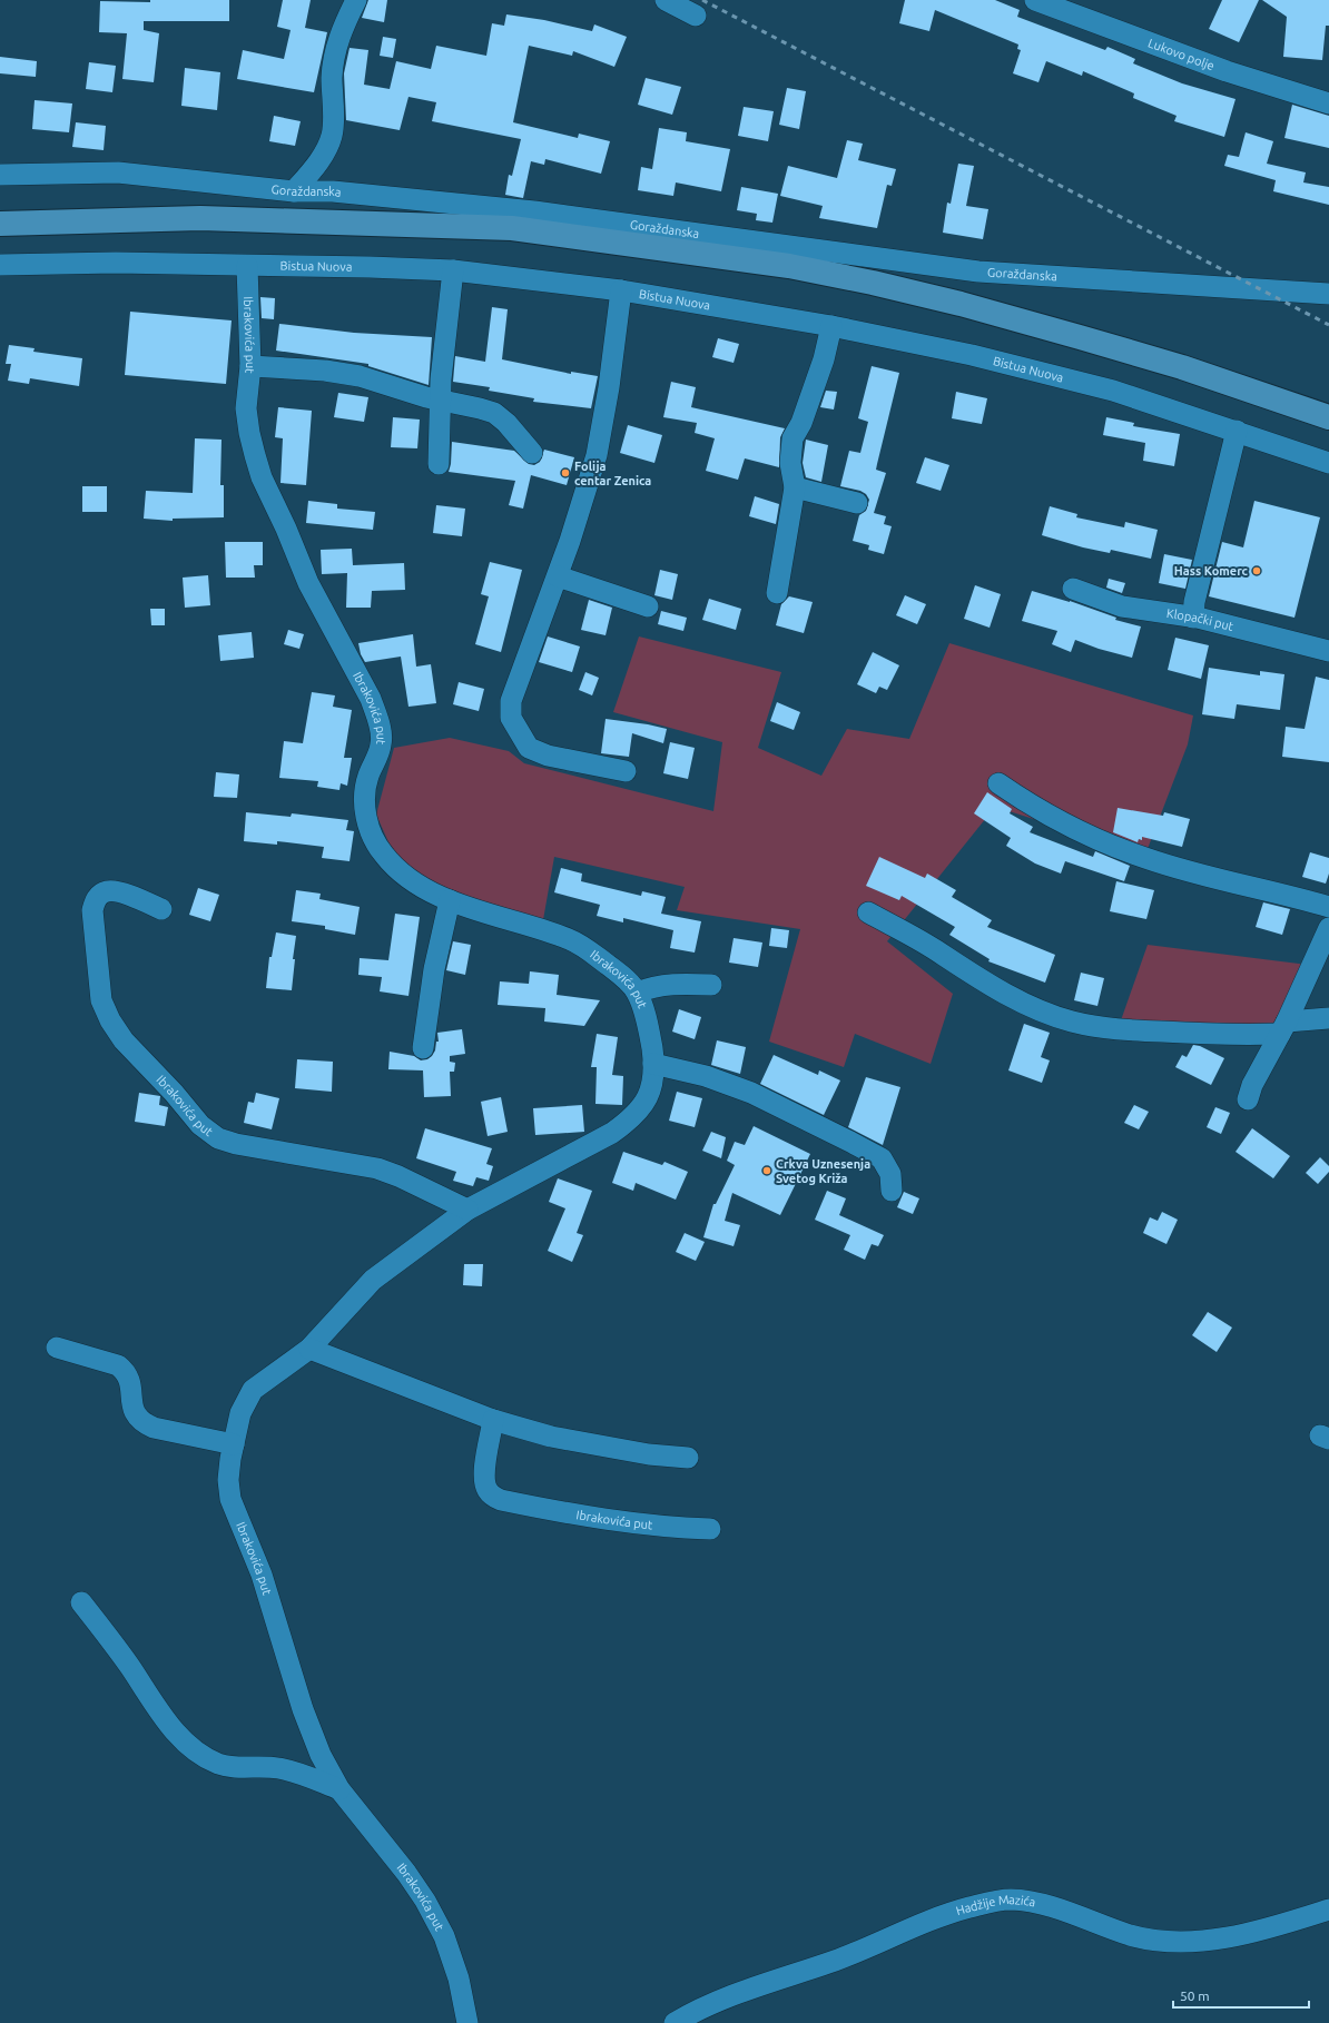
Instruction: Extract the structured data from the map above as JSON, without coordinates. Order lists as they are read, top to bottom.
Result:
{
  "streets": {
    "street": [
      "Lukovo polje",
      "Goraždanska",
      "Bistua Nuova",
      "Ibrakovića put",
      "Klopački put",
      "Hadžije Mazića"
    ]
  },
  "crossings": [
    ["Bistua Nuova", "Ibrakovića put"]
  ],
  "places": ["Folija centar Zenica", "Hass Komerc", "Crkva Uznesenja Svetog Križa"],
  "scale_bar": "50 m"
}
